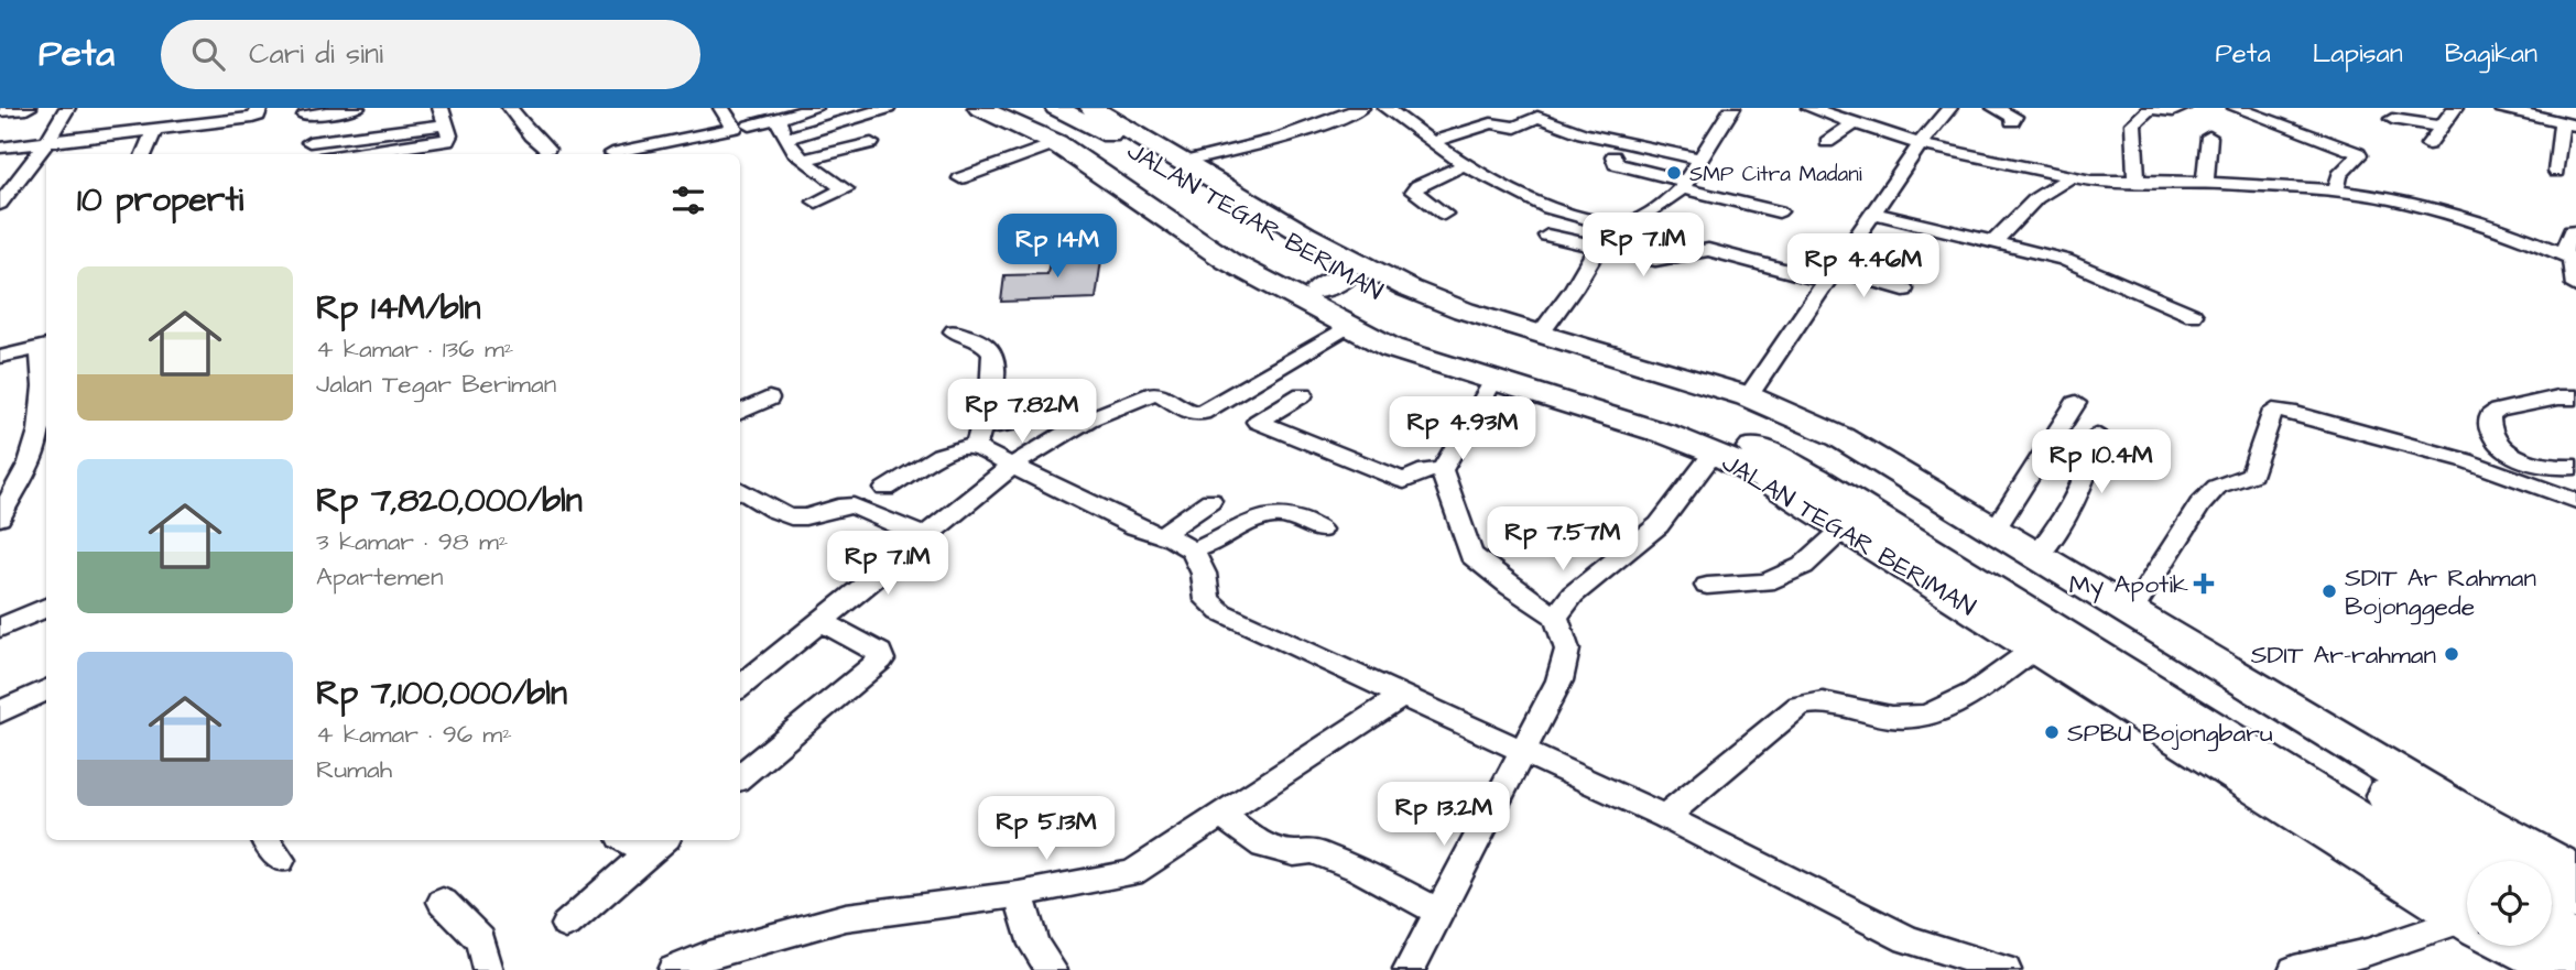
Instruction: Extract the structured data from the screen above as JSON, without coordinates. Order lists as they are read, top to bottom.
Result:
{
  "streets": {
    "main road": ["JALAN TEGAR BERIMAN"]
  },
  "places": {
    "other": [
      "SMP Citra Madani",
      "SDIT Ar Rahman Bojonggede",
      "SDIT Ar-rahman",
      "SPBU Bojongbaru"
    ],
    "health": ["My Apotik"]
  },
  "page": {
    "header": "Peta",
    "search": "Cari di sini",
    "nav": ["Peta", "Lapisan", "Bagikan"],
    "heading": "10 properti",
    "price": [
      "Rp 7.1M",
      "Rp 14M",
      "Rp 4.46M",
      "Rp 7.82M",
      "Rp 4.93M",
      "Rp 10.4M",
      "Rp 7.57M",
      "Rp 7.1M",
      "Rp 13.2M",
      "Rp 5.13M"
    ],
    "list": [
      {
        "name": "Rp 14M/bln",
        "note": "4 kamar · 136 m² · Jalan Tegar Beriman"
      },
      {
        "name": "Rp 7,820,000/bln",
        "note": "3 kamar · 98 m² · Apartemen"
      },
      {
        "name": "Rp 7,100,000/bln",
        "note": "4 kamar · 96 m² · Rumah"
      }
    ]
  }
}
